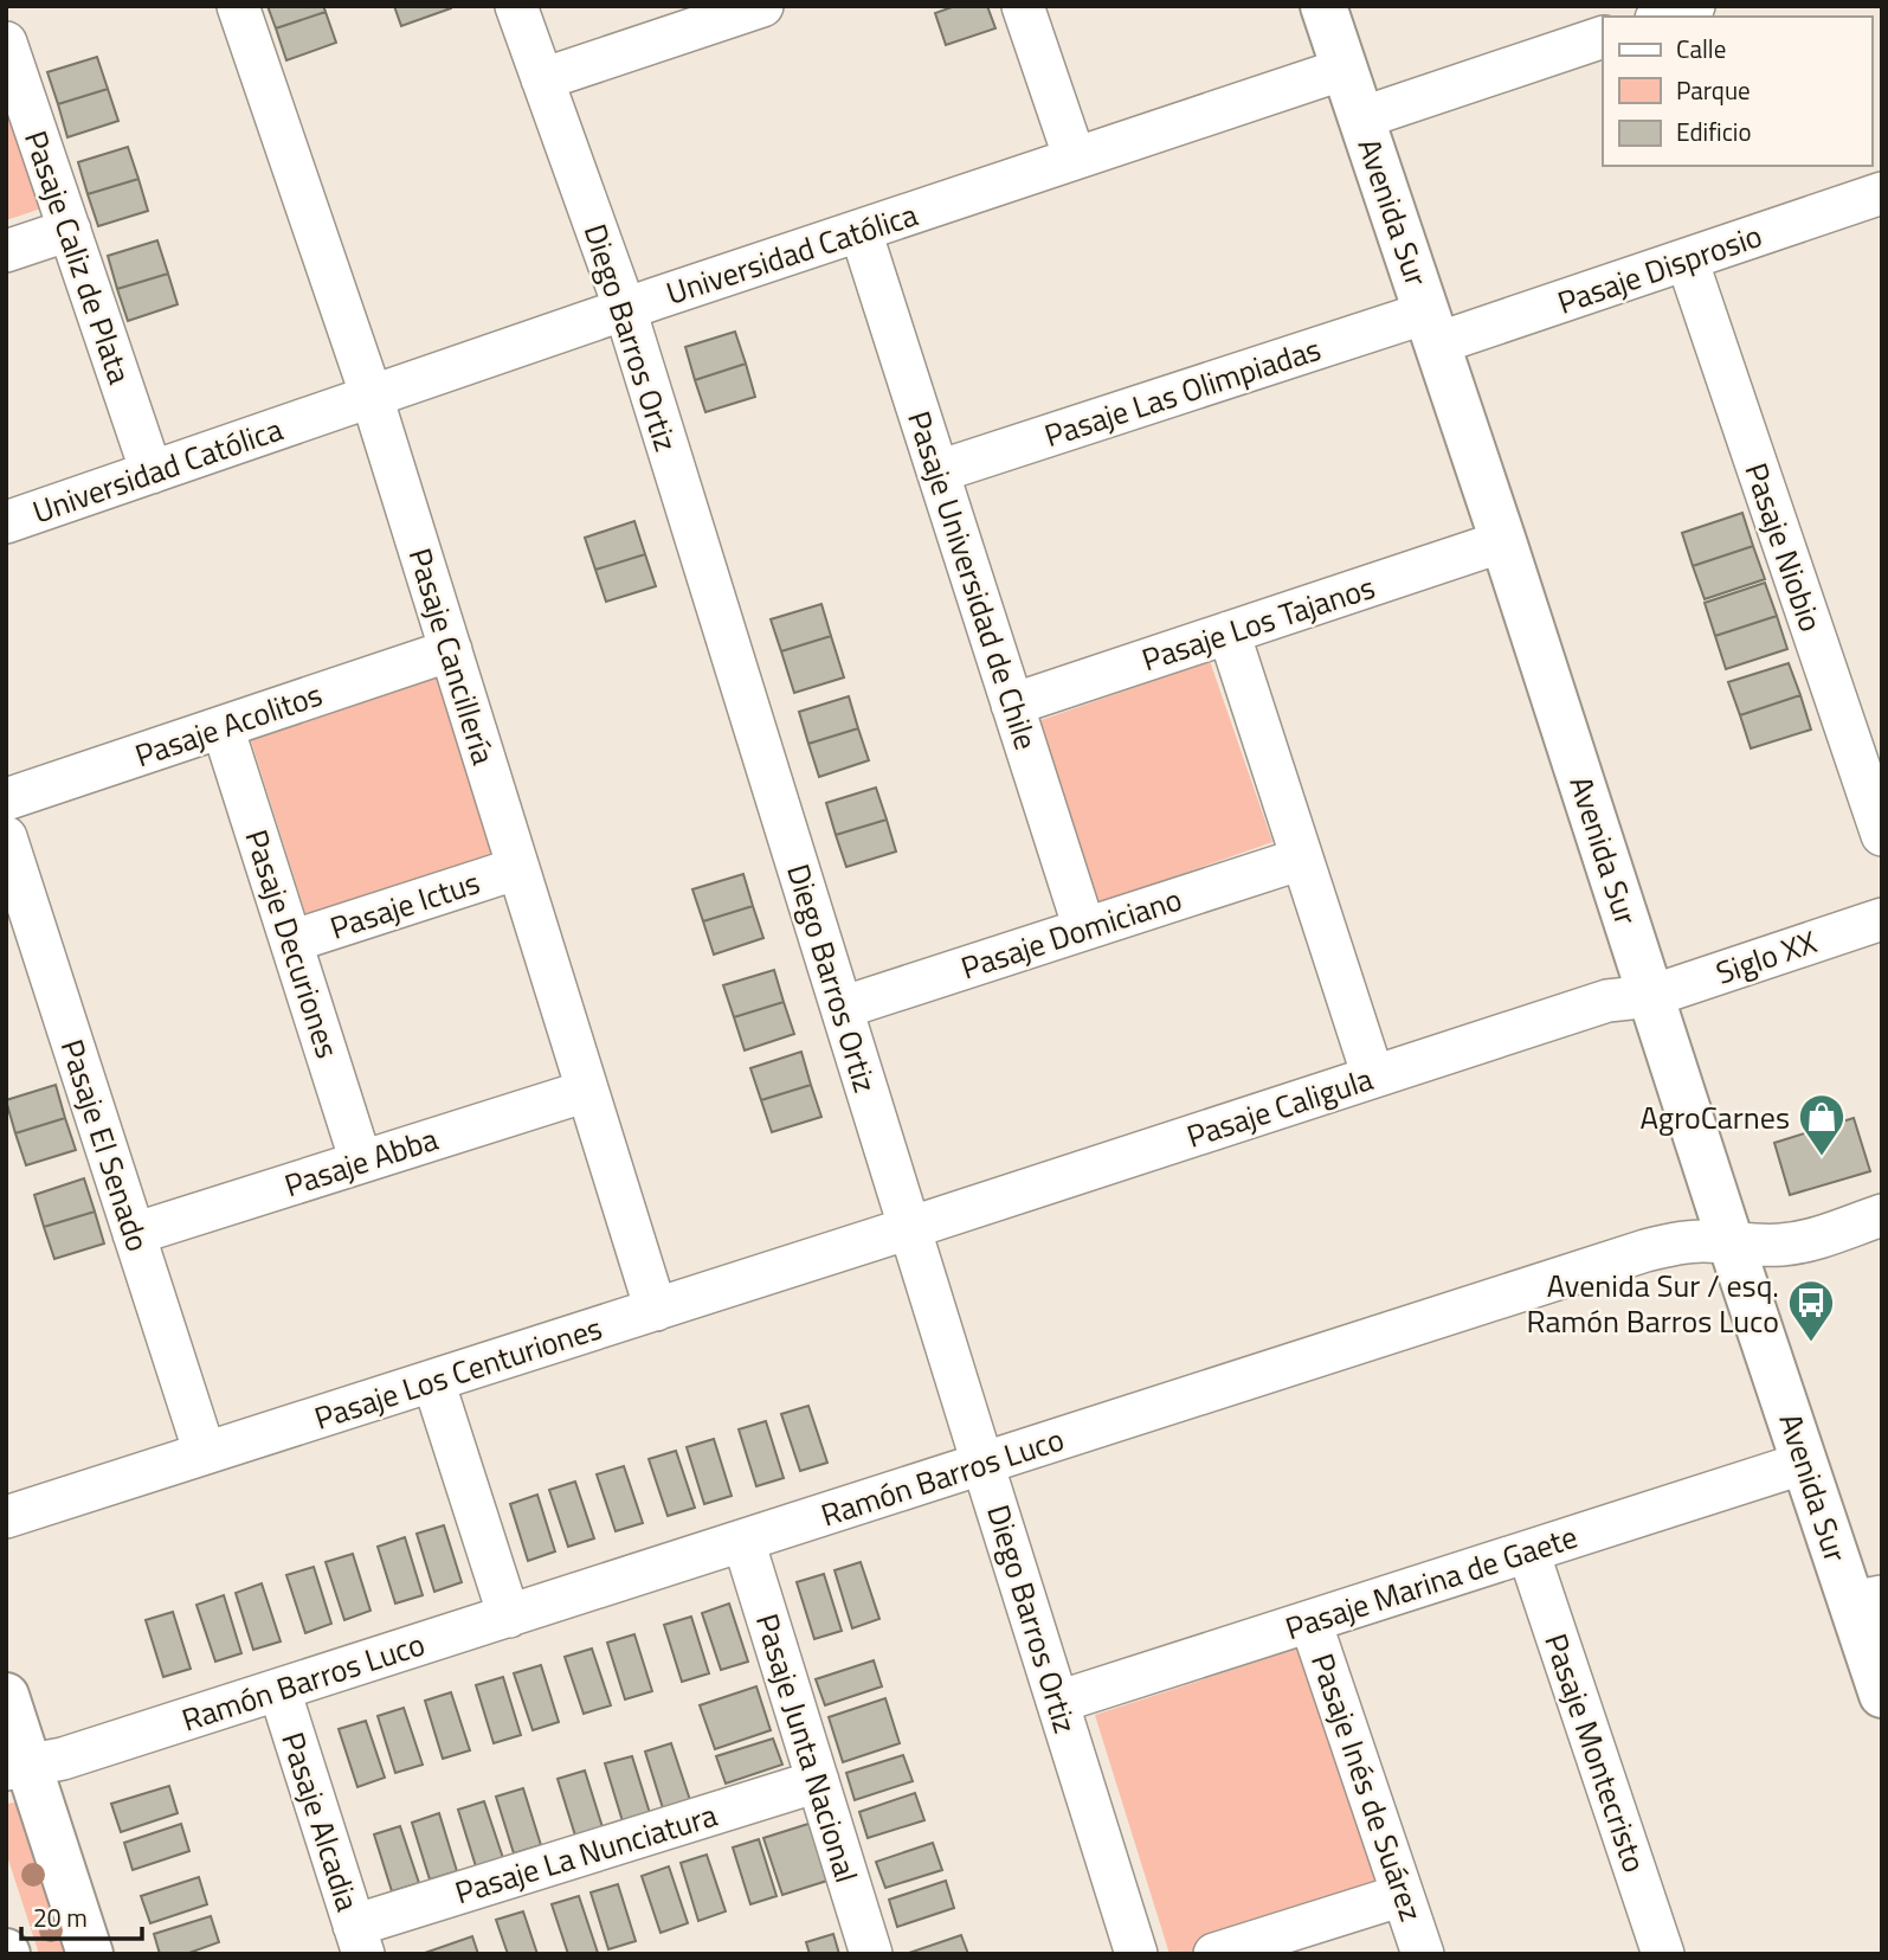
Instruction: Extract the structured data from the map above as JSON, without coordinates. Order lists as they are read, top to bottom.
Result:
{
  "streets": {
    "street": [
      "Avenida Sur",
      "Universidad Católica",
      "Pasaje Caliz de Plata",
      "Pasaje Disprosio",
      "Diego Barros Ortiz",
      "Pasaje Las Olimpiadas",
      "Pasaje Niobio",
      "Pasaje Universidad de Chile",
      "Pasaje Los Tajanos",
      "Pasaje Cancillería",
      "Pasaje Acolitos",
      "Pasaje Ictus",
      "Pasaje Domiciano",
      "Pasaje Decuriones",
      "Siglo XX",
      "Pasaje Caligula",
      "Pasaje El Senado",
      "Pasaje Abba",
      "Pasaje Los Centuriones",
      "Ramón Barros Luco",
      "Pasaje Marina de Gaete",
      "Pasaje Junta Nacional",
      "Pasaje Montecristo",
      "Pasaje Inés de Suárez",
      "Pasaje Alcadia",
      "Pasaje La Nunciatura"
    ]
  },
  "crossings": [
    ["Avenida Sur", "Universidad Católica"],
    ["Avenida Sur", "Pasaje Disprosio"],
    ["Avenida Sur", "Pasaje Las Olimpiadas"],
    ["Avenida Sur", "Pasaje Los Tajanos"],
    ["Avenida Sur", "Siglo XX"],
    ["Avenida Sur", "Pasaje Caligula"],
    ["Avenida Sur", "Ramón Barros Luco"],
    ["Avenida Sur", "Pasaje Marina de Gaete"],
    ["Universidad Católica", "Pasaje Caliz de Plata"],
    ["Universidad Católica", "Diego Barros Ortiz"],
    ["Universidad Católica", "Pasaje Universidad de Chile"],
    ["Universidad Católica", "Pasaje Cancillería"],
    ["Pasaje Disprosio", "Pasaje Las Olimpiadas"],
    ["Pasaje Disprosio", "Pasaje Niobio"],
    ["Diego Barros Ortiz", "Pasaje Domiciano"],
    ["Diego Barros Ortiz", "Pasaje Caligula"],
    ["Diego Barros Ortiz", "Pasaje Los Centuriones"],
    ["Diego Barros Ortiz", "Ramón Barros Luco"],
    ["Diego Barros Ortiz", "Pasaje Marina de Gaete"],
    ["Pasaje Las Olimpiadas", "Pasaje Universidad de Chile"],
    ["Pasaje Universidad de Chile", "Pasaje Los Tajanos"],
    ["Pasaje Universidad de Chile", "Pasaje Domiciano"],
    ["Pasaje Cancillería", "Pasaje Acolitos"],
    ["Pasaje Cancillería", "Pasaje Ictus"],
    ["Pasaje Cancillería", "Pasaje Abba"],
    ["Pasaje Cancillería", "Pasaje Los Centuriones"],
    ["Pasaje Acolitos", "Pasaje Decuriones"],
    ["Pasaje Ictus", "Pasaje Decuriones"],
    ["Pasaje Decuriones", "Pasaje Abba"],
    ["Siglo XX", "Pasaje Caligula"],
    ["Pasaje Caligula", "Pasaje Los Centuriones"],
    ["Pasaje El Senado", "Pasaje Abba"],
    ["Pasaje El Senado", "Pasaje Los Centuriones"],
    ["Ramón Barros Luco", "Pasaje Junta Nacional"],
    ["Ramón Barros Luco", "Pasaje Alcadia"],
    ["Pasaje Marina de Gaete", "Pasaje Montecristo"],
    ["Pasaje Marina de Gaete", "Pasaje Inés de Suárez"],
    ["Pasaje Junta Nacional", "Pasaje La Nunciatura"],
    ["Pasaje Alcadia", "Pasaje La Nunciatura"]
  ],
  "places": {
    "shop": ["AgroCarnes"],
    "bus stop": ["Avenida Sur / esq. Ramón Barros Luco"]
  },
  "legend": ["Calle", "Parque", "Edificio"],
  "scale_bar": "20 m"
}
